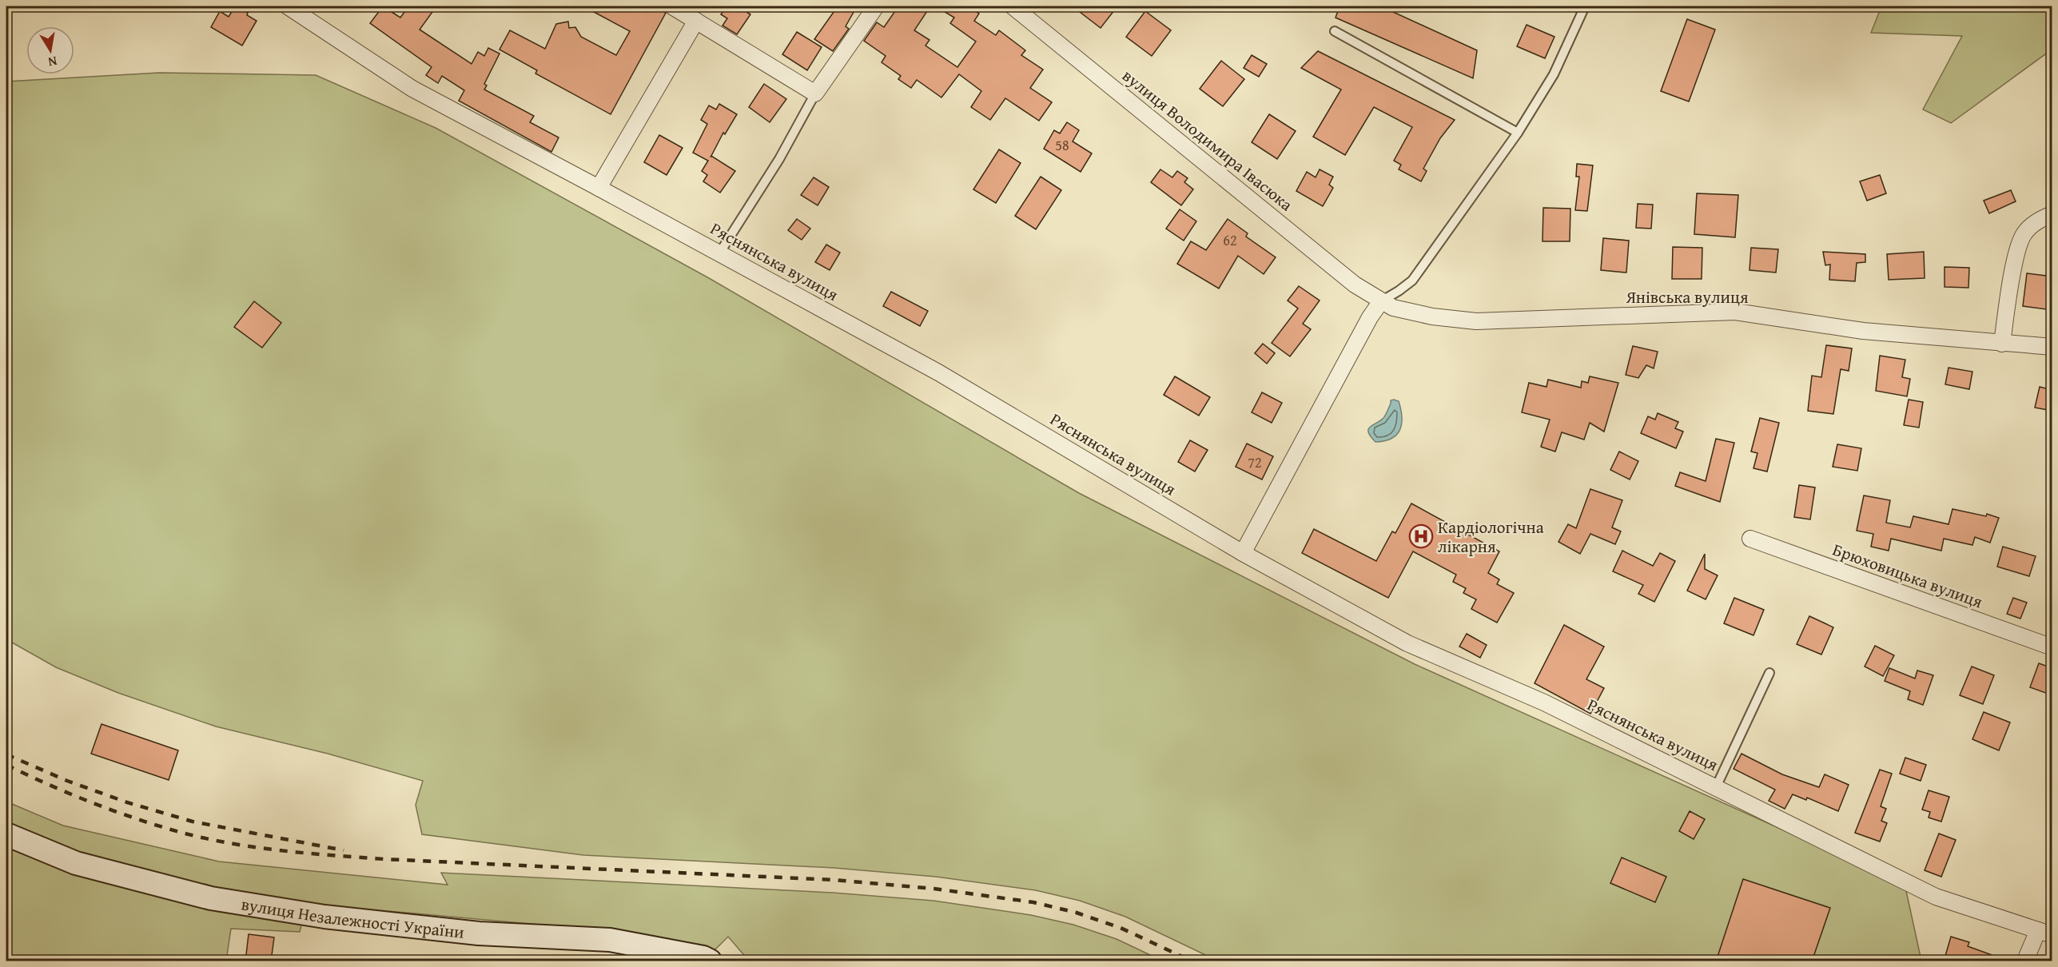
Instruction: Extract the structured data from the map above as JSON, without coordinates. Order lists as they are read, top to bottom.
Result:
{
  "streets": {
    "main road": ["вулиця Незалежності України"],
    "street": [
      "вулиця Володимира Івасюка",
      "Ряснянська вулиця",
      "Янівська вулиця",
      "Брюховицька вулиця"
    ]
  },
  "crossings": [
    ["вулиця Володимира Івасюка", "Янівська вулиця"]
  ],
  "places": {
    "hospital": ["Кардіологічна лікарня"]
  },
  "house_numbers": ["58", "62", "72"],
  "north": "bottom"
}
